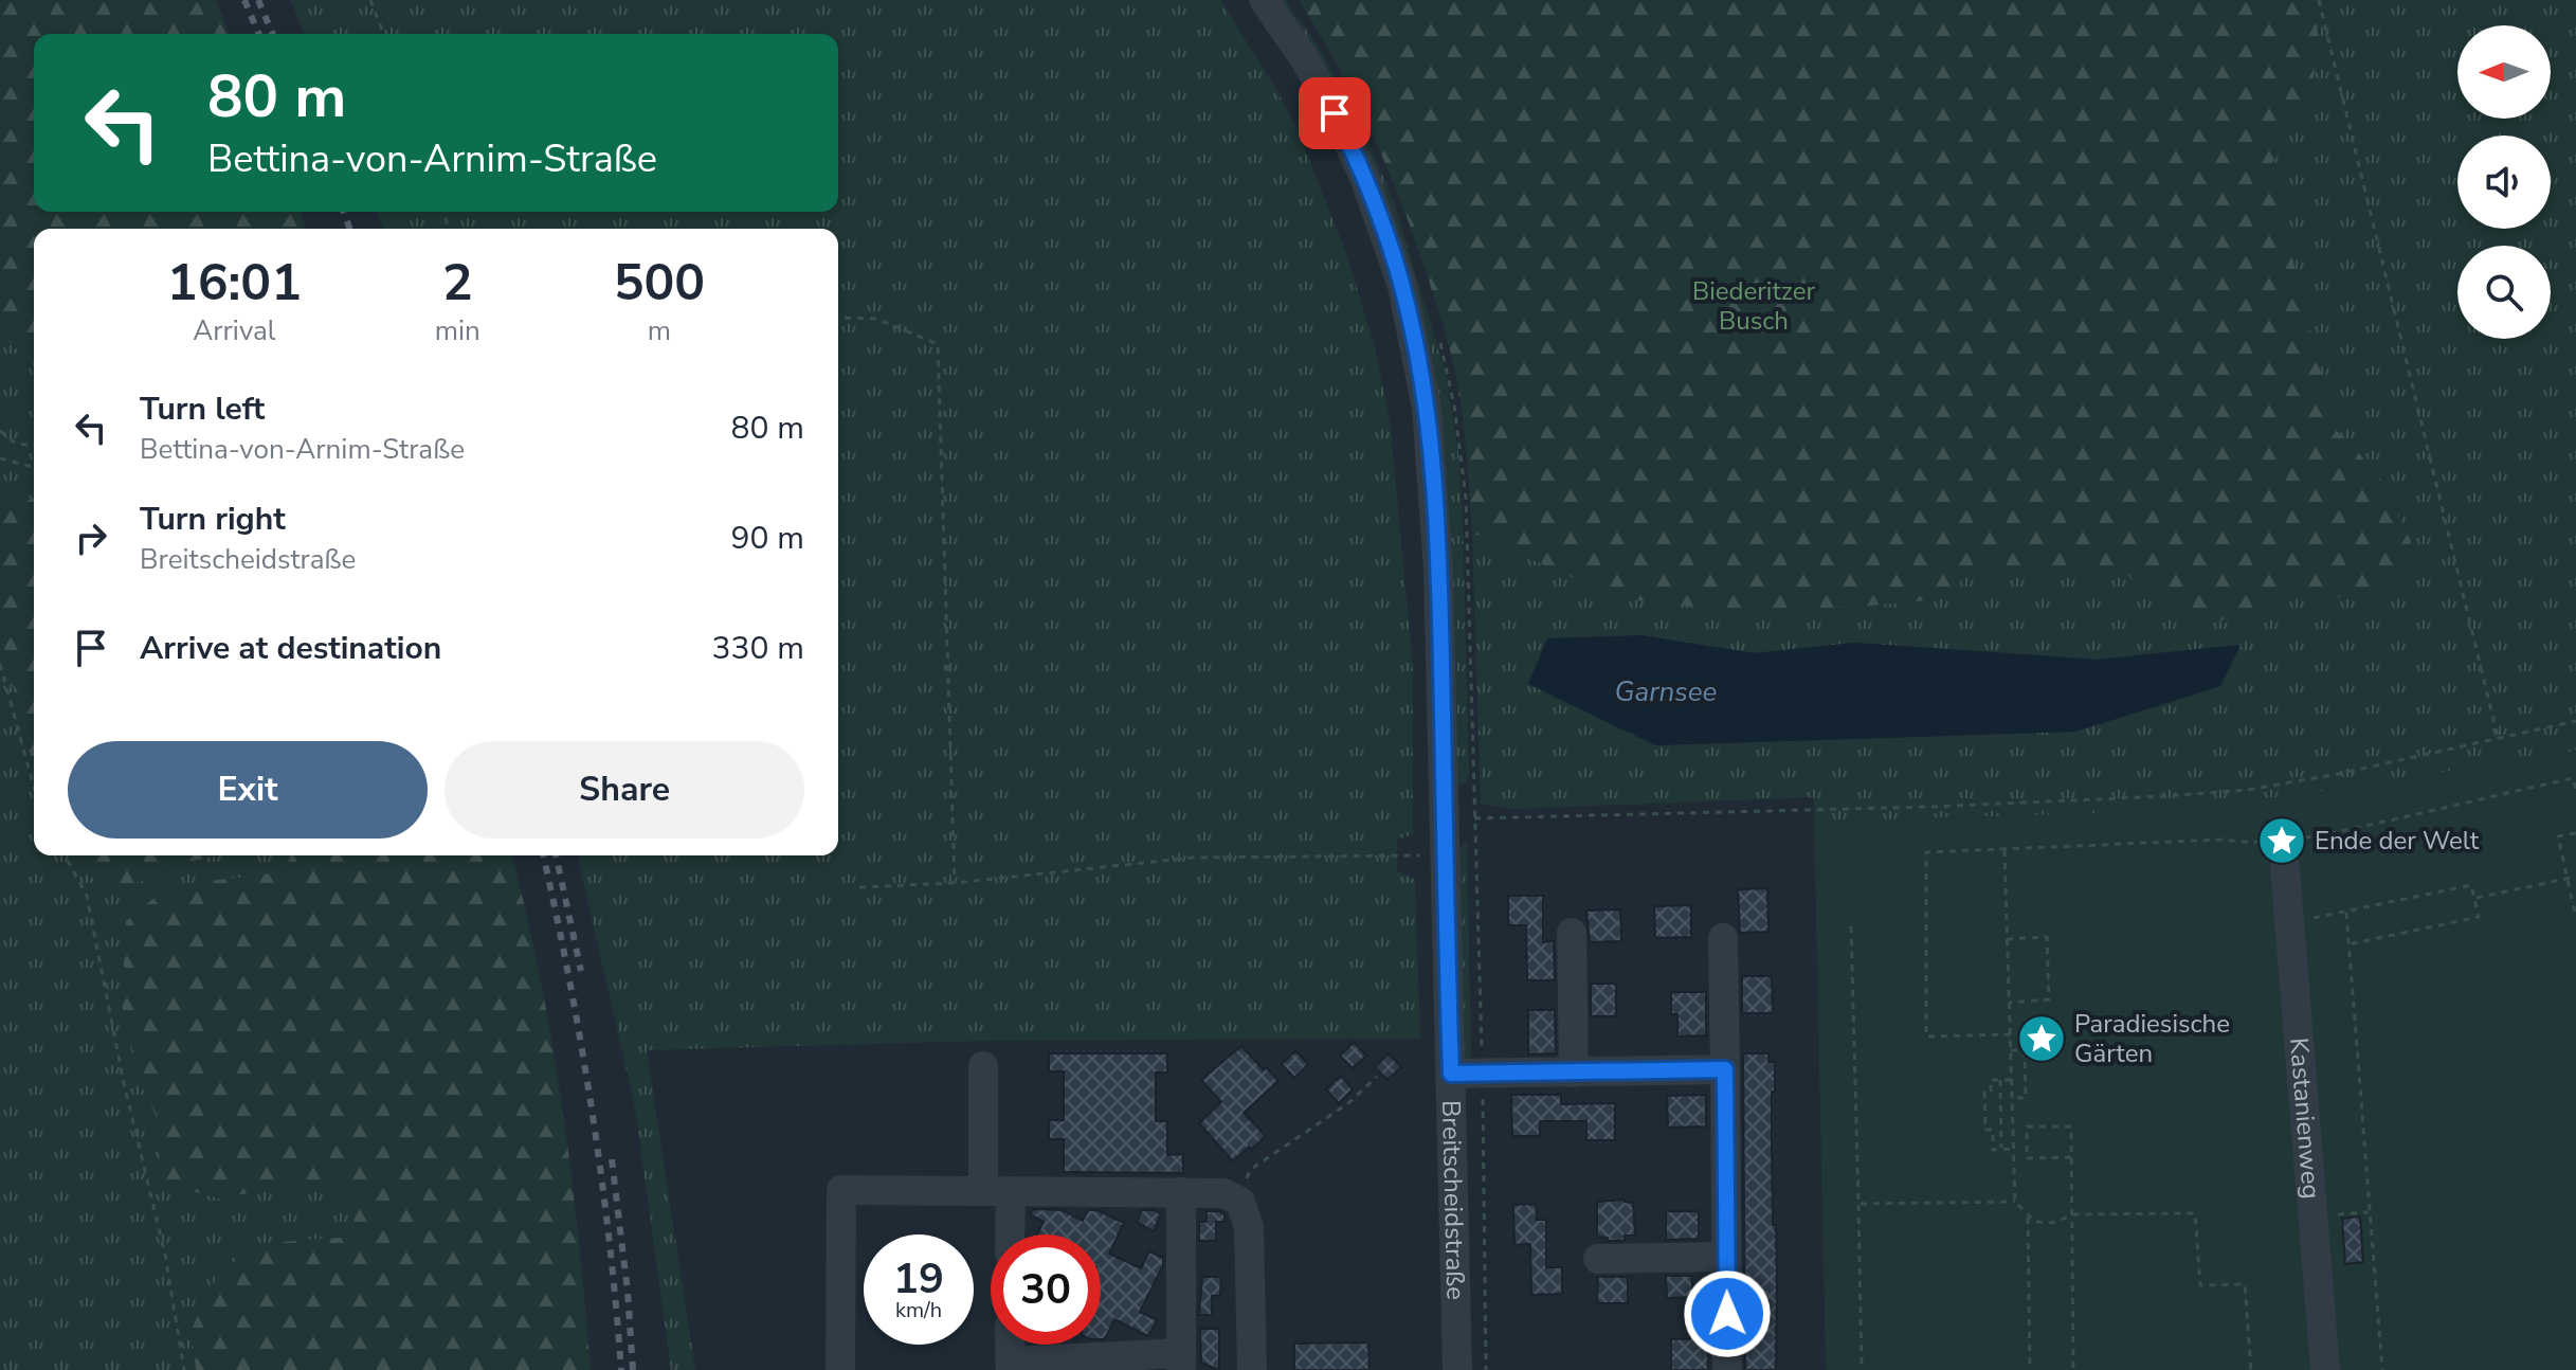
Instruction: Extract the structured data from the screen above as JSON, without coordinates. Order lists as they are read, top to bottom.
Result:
{
  "streets": {
    "street": ["Kastanienweg", "Breitscheidstraße"]
  },
  "water": ["Garnsee"],
  "parks": ["Biederitzer Busch"],
  "places": {
    "place": ["Ende der Welt", "Paradiesische Gärten"]
  },
  "north": "left",
  "page": {
    "turn": ["80 m", "Bettina-von-Arnim-Straße"],
    "eta": [
      "16:01",
      "Arrival",
      "2",
      "min",
      "500",
      "m"
    ],
    "list": [
      {
        "name": "Turn left",
        "note": "Bettina-von-Arnim-Straße",
        "value": "80 m"
      },
      {
        "name": "Turn right",
        "note": "Breitscheidstraße",
        "value": "90 m"
      },
      {
        "name": "Arrive at destination",
        "value": "330 m"
      }
    ],
    "buttons": ["Exit", "Share"],
    "speed": "19 km/h",
    "limit": "30"
  }
}
